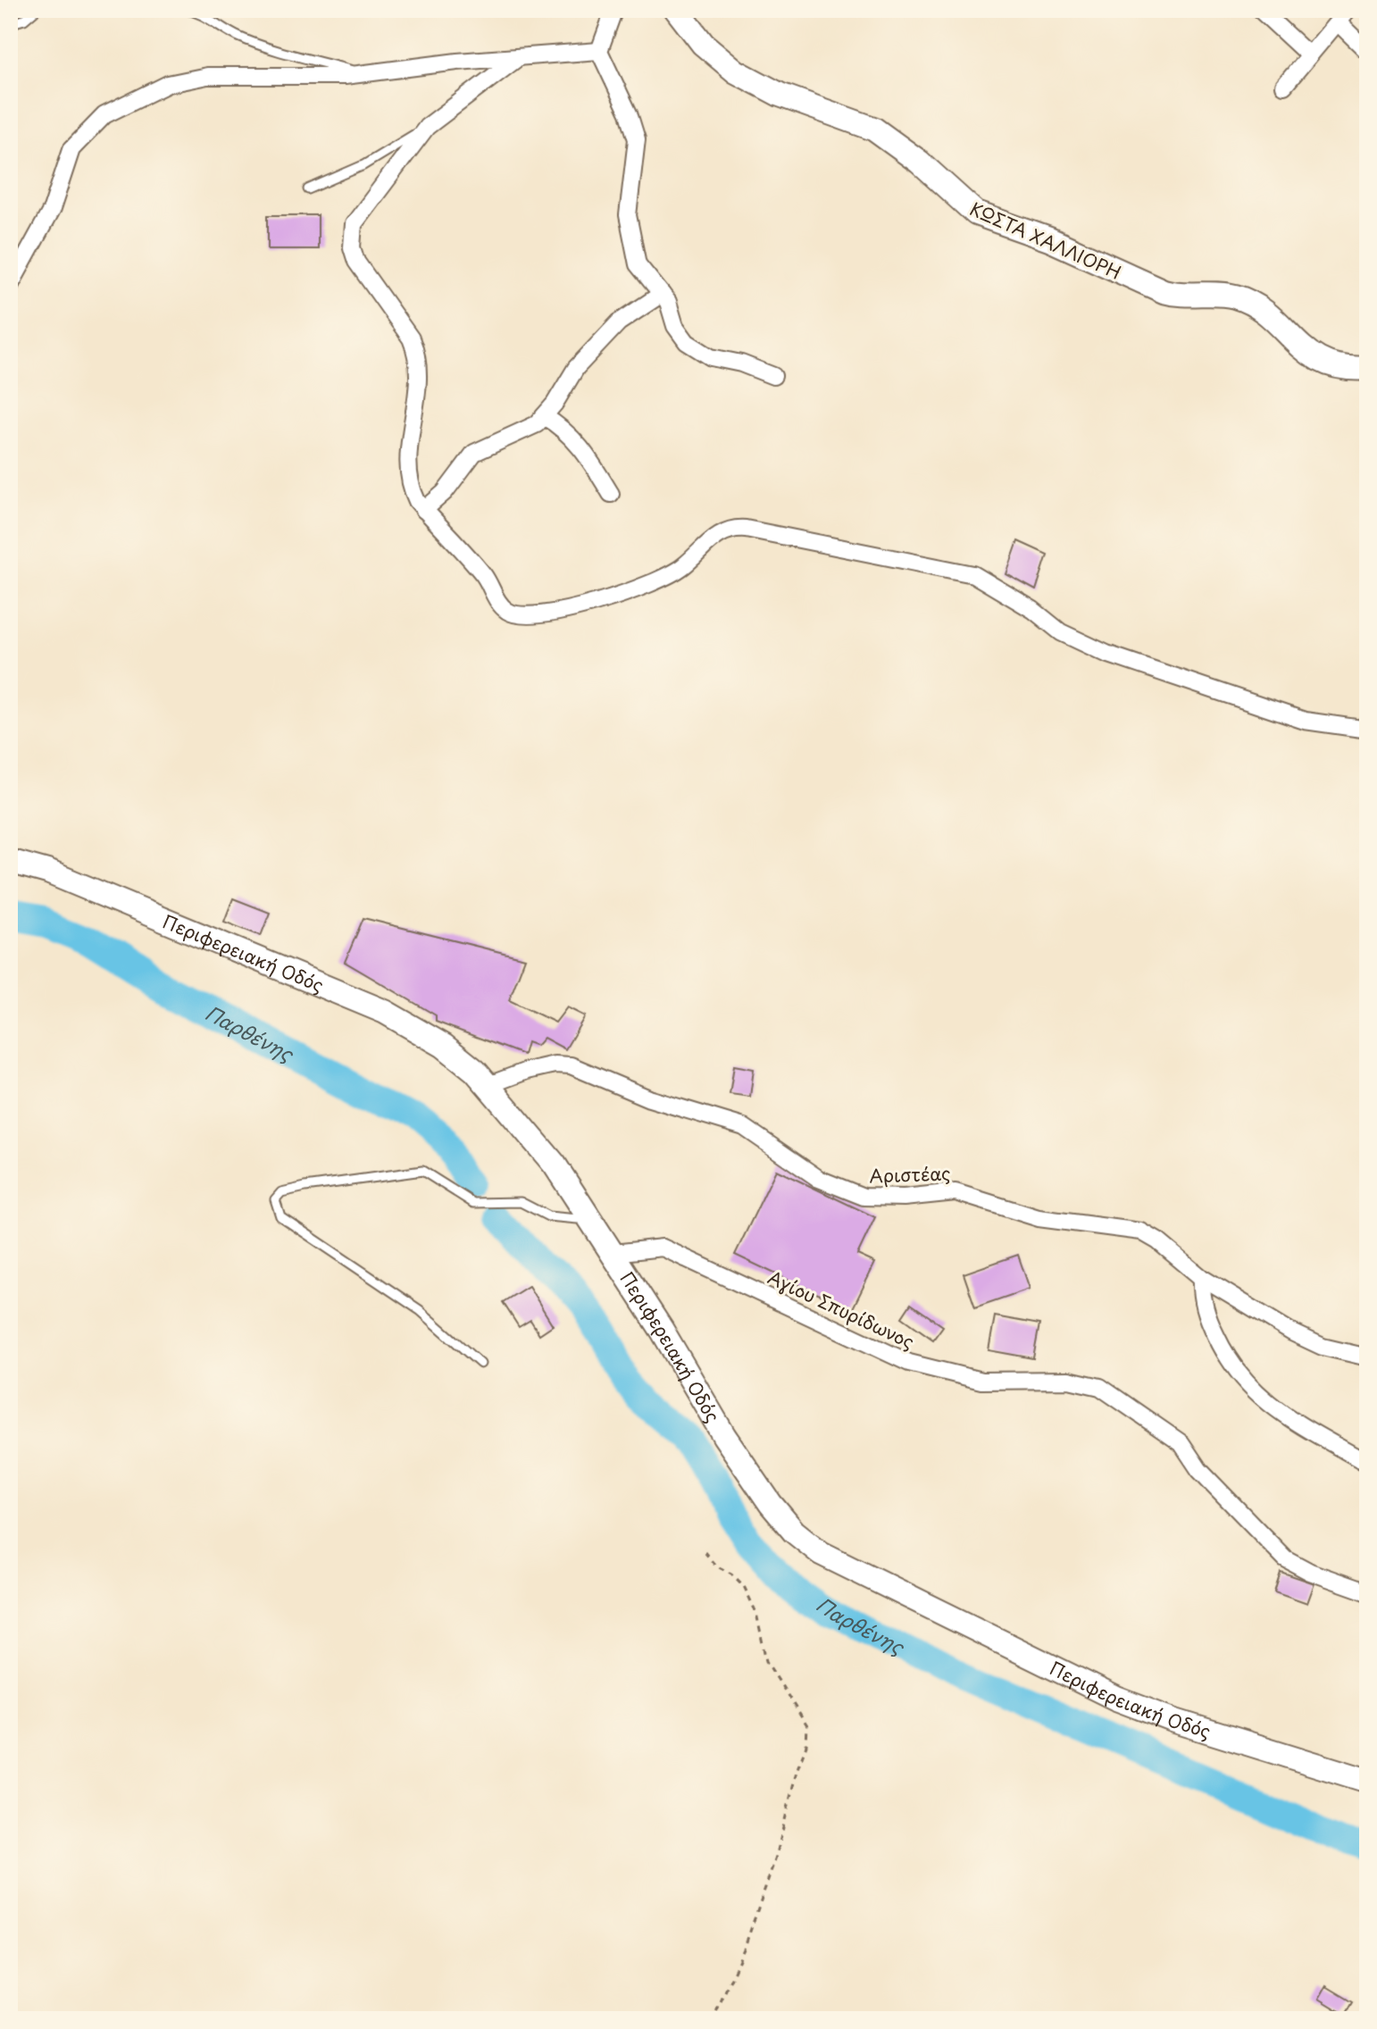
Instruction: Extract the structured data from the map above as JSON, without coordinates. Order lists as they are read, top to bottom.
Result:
{
  "streets": {
    "main road": ["ΚΩΣΤΑ ΧΑΛΛΙΟΡΗ", "Περιφερειακή Οδός"],
    "street": ["Αριστέας", "Αγίου Σπυρίδωνος"]
  },
  "crossings": [
    ["Περιφερειακή Οδός", "Αριστέας"],
    ["Περιφερειακή Οδός", "Αγίου Σπυρίδωνος"]
  ],
  "water": ["Παρθένης"]
}
